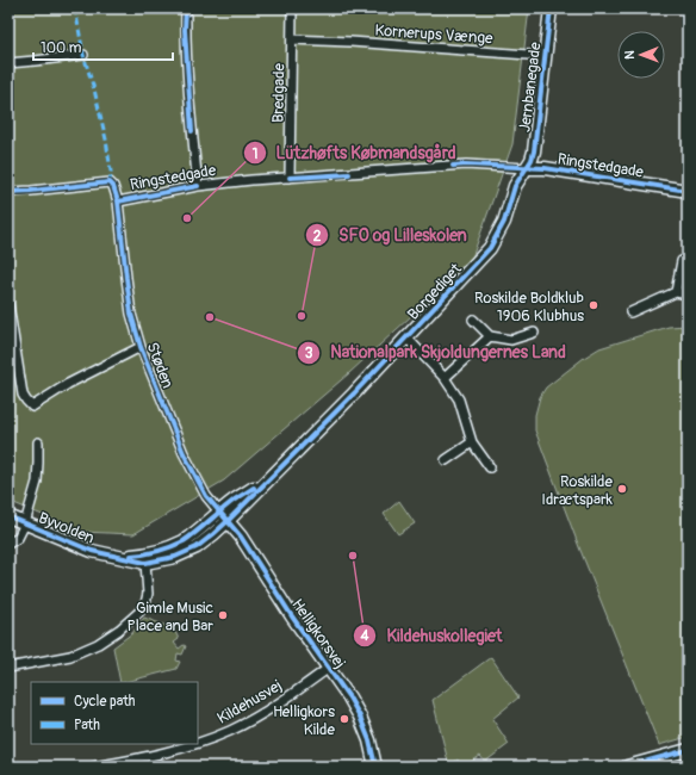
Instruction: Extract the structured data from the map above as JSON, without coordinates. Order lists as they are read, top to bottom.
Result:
{
  "streets": {
    "main road": [
      "Jernbanegade",
      "Ringstedgade",
      "Borgediget",
      "Byvolden",
      "Helligkorsvej"
    ],
    "street": [
      "Kornerups Vænge",
      "Bredgade",
      "Støden",
      "Kildehusvej"
    ]
  },
  "crossings": [
    ["Kornerups Vænge", "Jernbanegade"],
    ["Kornerups Vænge", "Bredgade"],
    ["Jernbanegade", "Ringstedgade"],
    ["Jernbanegade", "Borgediget"],
    ["Bredgade", "Ringstedgade"],
    ["Ringstedgade", "Borgediget"],
    ["Ringstedgade", "Støden"],
    ["Borgediget", "Støden"],
    ["Borgediget", "Byvolden"],
    ["Borgediget", "Helligkorsvej"],
    ["Støden", "Byvolden"],
    ["Støden", "Helligkorsvej"],
    ["Byvolden", "Helligkorsvej"],
    ["Helligkorsvej", "Kildehusvej"]
  ],
  "places": [
    "Lützhøfts Købmandsgård",
    "Roskilde Boldklub 1906 Klubhus",
    "SFO og Lilleskolen",
    "Nationalpark Skjoldungernes Land",
    "Roskilde Idrætspark",
    "Kildehuskollegiet",
    "Gimle Music Place and Bar",
    "Helligkors Kilde"
  ],
  "legend": ["Cycle path", "Path"],
  "scale_bar": "100 m",
  "north": "left"
}
